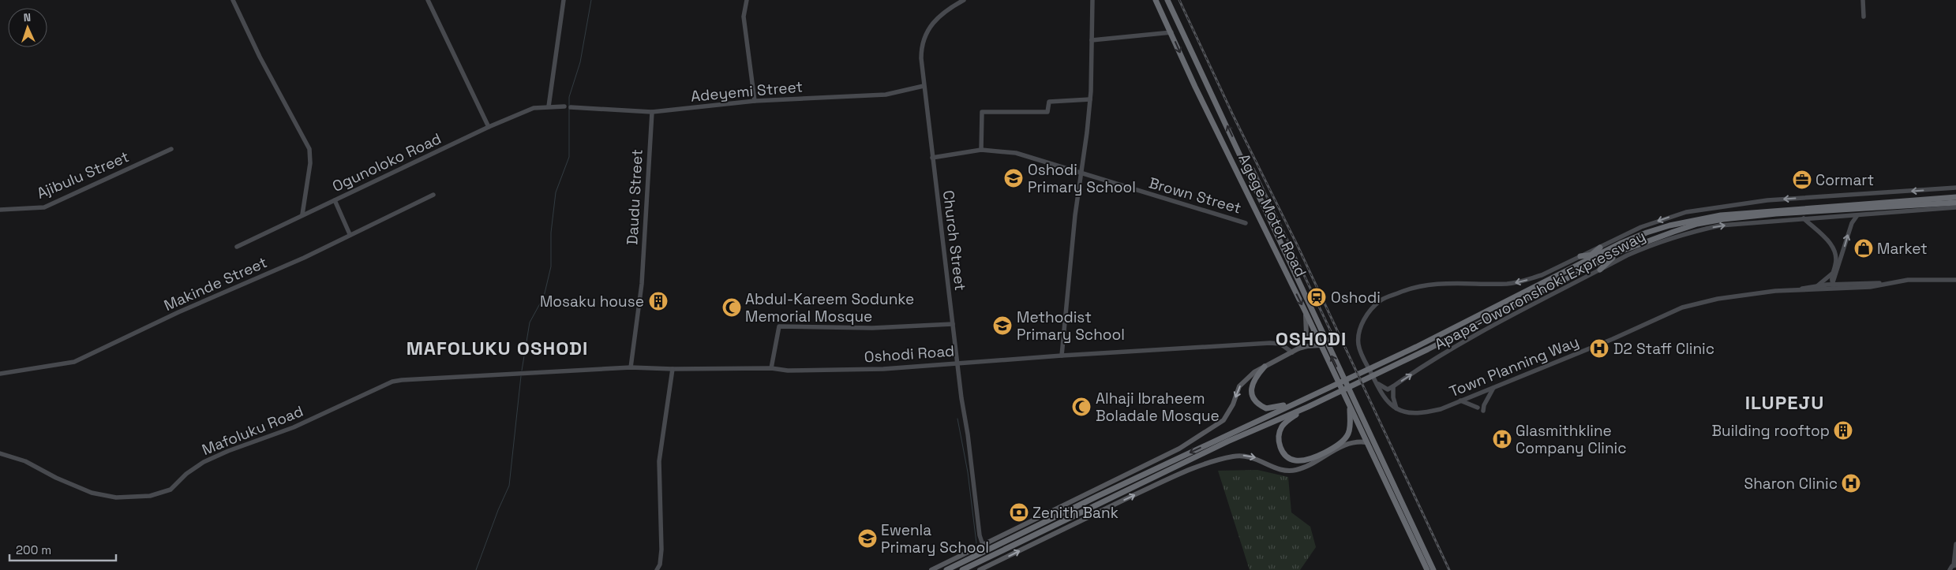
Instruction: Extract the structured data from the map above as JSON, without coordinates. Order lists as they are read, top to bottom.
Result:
{
  "streets": {
    "highway": ["Agege Motor Road", "Apapa-Oworonshoki Expressway"],
    "street": [
      "Adeyemi Street",
      "Ogunoloko Road",
      "Ajibulu Street",
      "Brown Street",
      "Daudu Street",
      "Church Street",
      "Makinde Street",
      "Oshodi Road",
      "Town Planning Way",
      "Mafoluku Road"
    ]
  },
  "crossings": [
    ["Adeyemi Street", "Daudu Street"],
    ["Adeyemi Street", "Church Street"],
    ["Brown Street", "Church Street"],
    ["Daudu Street", "Oshodi Road"],
    ["Church Street", "Oshodi Road"],
    ["Apapa-Oworonshoki Expressway", "Town Planning Way"],
    ["Oshodi Road", "Mafoluku Road"]
  ],
  "districts": ["OSHODI", "MAFOLUKU OSHODI", "ILUPEJU"],
  "places": {
    "school or university": ["Oshodi Primary School", "Methodist Primary School", "Ewenla Primary School"],
    "office": ["Cormart"],
    "shop": ["Market"],
    "station": ["Oshodi"],
    "building": ["Mosaku house", "Building rooftop"],
    "mosque": ["Abdul-Kareem Sodunke Memorial Mosque", "Alhaji Ibraheem Boladale Mosque"],
    "hospital": ["D2 Staff Clinic", "Glasmithkline Company Clinic", "Sharon Clinic"],
    "bank": ["Zenith Bank"]
  },
  "scale_bar": "200 m",
  "north": "top"
}
